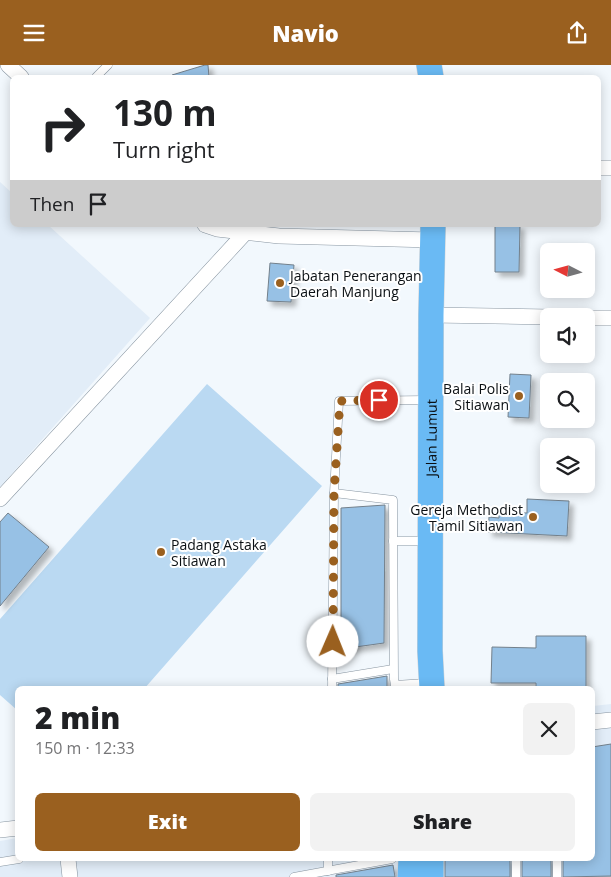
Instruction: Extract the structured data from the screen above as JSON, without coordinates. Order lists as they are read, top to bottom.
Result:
{
  "streets": {
    "highway": ["Jalan Lumut"]
  },
  "places": [
    "Jabatan Penerangan Daerah Manjung",
    "Balai Polis Sitiawan",
    "Gereja Methodist Tamil Sitiawan",
    "Padang Astaka Sitiawan"
  ],
  "north": "left",
  "page": {
    "header": "Navio",
    "turn": ["130 m", "Turn right"],
    "then": "Then",
    "heading": ["2 min", "150 m · 12:33"],
    "buttons": ["Exit", "Share"]
  }
}
